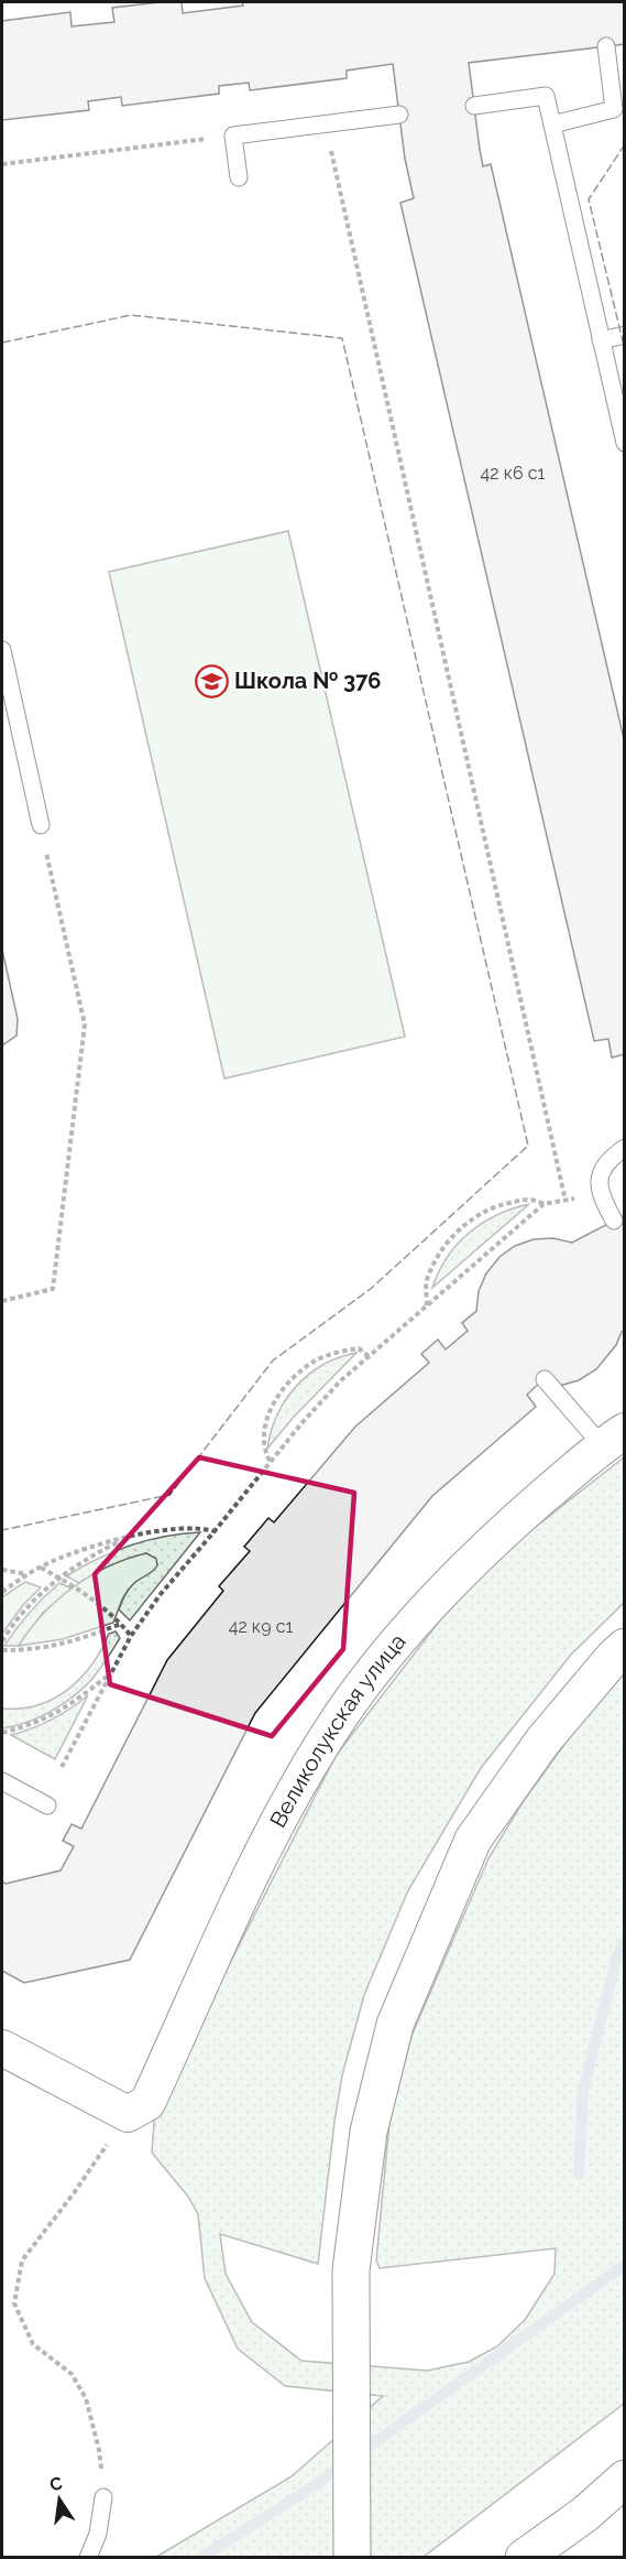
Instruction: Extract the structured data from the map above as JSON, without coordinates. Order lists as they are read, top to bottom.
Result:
{
  "streets": {
    "street": ["Великолукская улица"]
  },
  "places": {
    "school or university": ["Школа № 376"]
  },
  "house_numbers": ["42 к6 с1", "42 к9 с1"],
  "north": "top"
}
